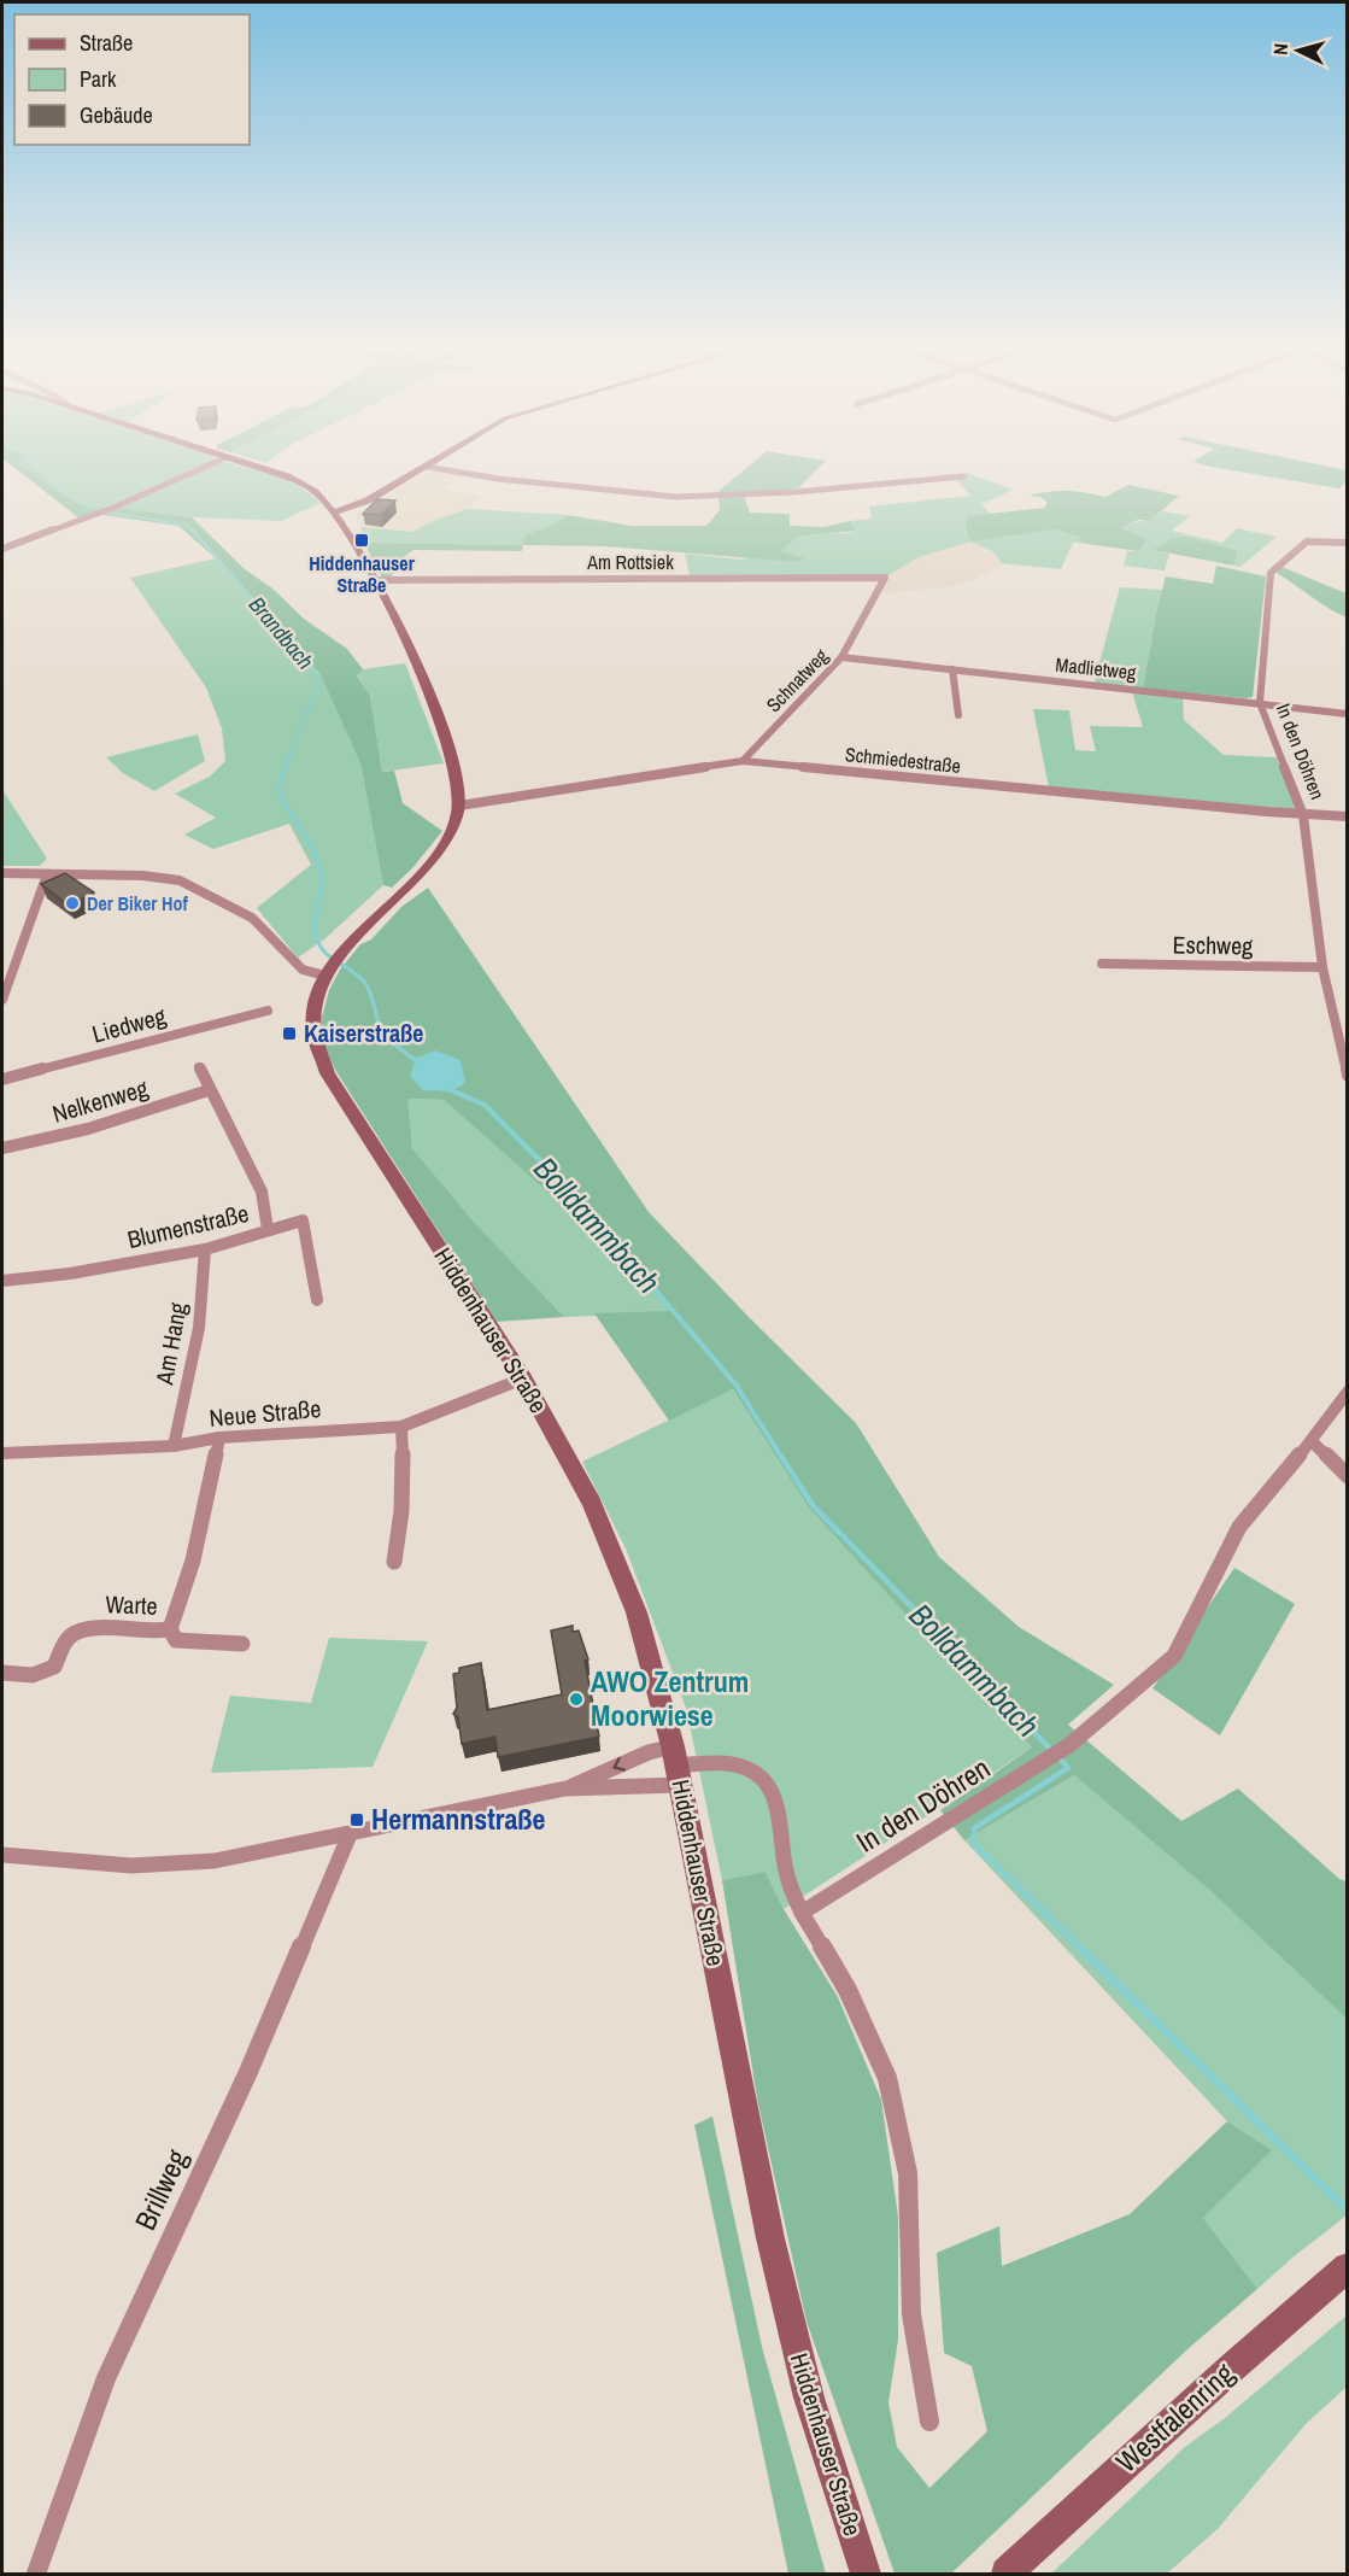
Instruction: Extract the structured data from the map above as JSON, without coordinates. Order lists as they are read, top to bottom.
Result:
{
  "streets": {
    "main road": ["Hiddenhauser Straße", "Westfalenring"],
    "street": [
      "Am Rottsiek",
      "Madlietweg",
      "Schnatweg",
      "In den Döhren",
      "Schmiedestraße",
      "Eschweg",
      "Liedweg",
      "Nelkenweg",
      "Blumenstraße",
      "Am Hang",
      "Neue Straße",
      "Warte",
      "Brillweg"
    ]
  },
  "crossings": [
    ["Am Rottsiek", "Schnatweg"],
    ["Am Rottsiek", "Hiddenhauser Straße"],
    ["Madlietweg", "Schnatweg"],
    ["Madlietweg", "In den Döhren"],
    ["Schnatweg", "Schmiedestraße"],
    ["In den Döhren", "Schmiedestraße"],
    ["In den Döhren", "Eschweg"],
    ["Schmiedestraße", "Hiddenhauser Straße"],
    ["Blumenstraße", "Am Hang"],
    ["Hiddenhauser Straße", "Neue Straße"],
    ["Am Hang", "Neue Straße"],
    ["Neue Straße", "Warte"]
  ],
  "water": ["Brandbach", "Bolldammbach"],
  "places": {
    "transit": ["Hiddenhauser Straße", "Kaiserstraße", "Hermannstraße"],
    "other": ["Der Biker Hof", "AWO Zentrum Moorwiese"]
  },
  "legend": ["Straße", "Park", "Gebäude"],
  "north": "left"
}
